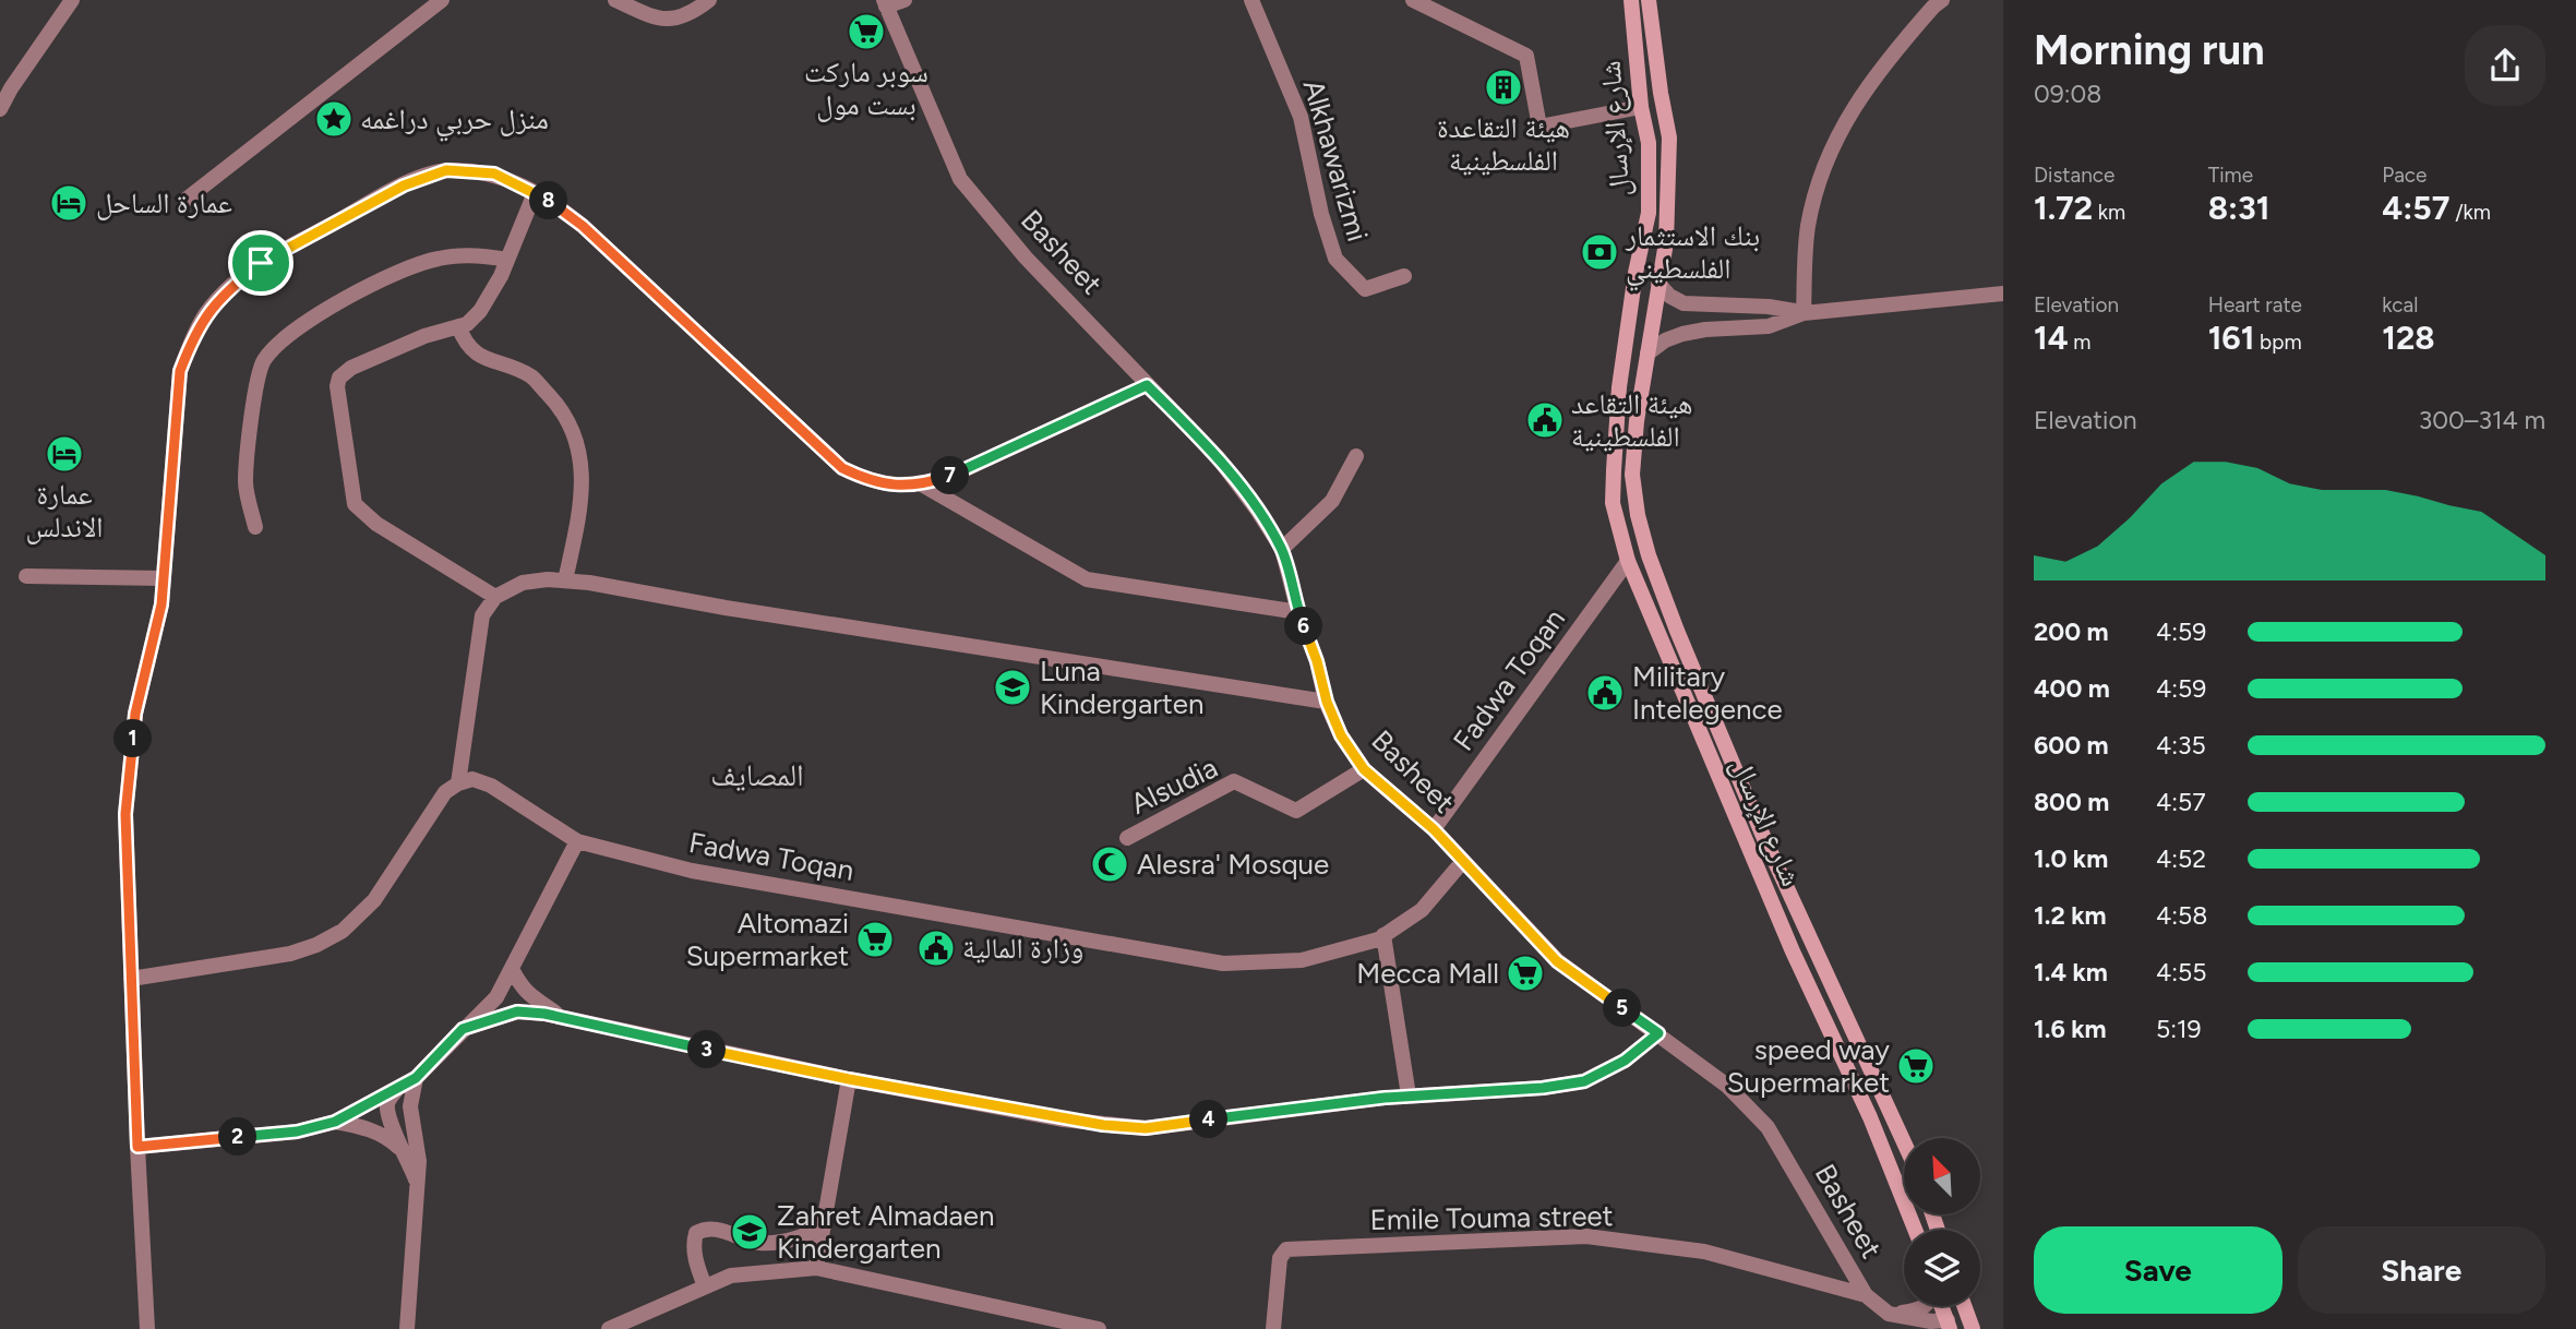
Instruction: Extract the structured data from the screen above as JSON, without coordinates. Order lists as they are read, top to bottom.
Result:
{
  "streets": {
    "main road": ["شارع الإرسال"],
    "street": [
      "Alkhawarizmi",
      "Basheet",
      "Fadwa Toqan",
      "Alsudia",
      "Emile Touma street"
    ]
  },
  "crossings": [
    ["شارع الإرسال", "Fadwa Toqan"],
    ["Basheet", "Fadwa Toqan"],
    ["Basheet", "Alsudia"],
    ["Basheet", "Emile Touma street"]
  ],
  "districts": ["المصايف"],
  "places": {
    "supermarket": [
      "سوبر ماركت بست مول",
      "Altomazi Supermarket",
      "Mecca Mall",
      "speed way Supermarket"
    ],
    "building": ["هيئة التقاعدة الفلسطينية"],
    "place": ["منزل حربي دراغمه"],
    "hotel": ["عمارة الساحل", "عمارة الاندلس"],
    "bank": ["بنك الاستثمار الفلسطيني"],
    "public building": ["هيئة التقاعد الفلسطينية", "Military Intelegence", "وزارة المالية"],
    "school or university": ["Luna Kindergarten", "Zahret Almadaen Kindergarten"],
    "mosque": ["Alesra' Mosque"]
  },
  "north": "top left",
  "page": {
    "heading": ["Morning run", "09:08"],
    "stats": [
      ["Distance", "1.72 km"],
      ["Time", "8:31"],
      ["Pace", "4:57 /km"],
      ["Elevation", "14 m"],
      ["Heart rate", "161 bpm"],
      ["kcal", "128"]
    ],
    "pins": [
      "8",
      "7",
      "6",
      "1",
      "5",
      "3",
      "4",
      "2"
    ],
    "chart": ["Elevation", "300–314 m"],
    "list": [
      {
        "name": "200 m",
        "note": "4:59"
      },
      {
        "name": "400 m",
        "note": "4:59"
      },
      {
        "name": "600 m",
        "note": "4:35"
      },
      {
        "name": "800 m",
        "note": "4:57"
      },
      {
        "name": "1.0 km",
        "note": "4:52"
      },
      {
        "name": "1.2 km",
        "note": "4:58"
      },
      {
        "name": "1.4 km",
        "note": "4:55"
      },
      {
        "name": "1.6 km",
        "note": "5:19"
      }
    ],
    "buttons": ["Save", "Share"]
  }
}
